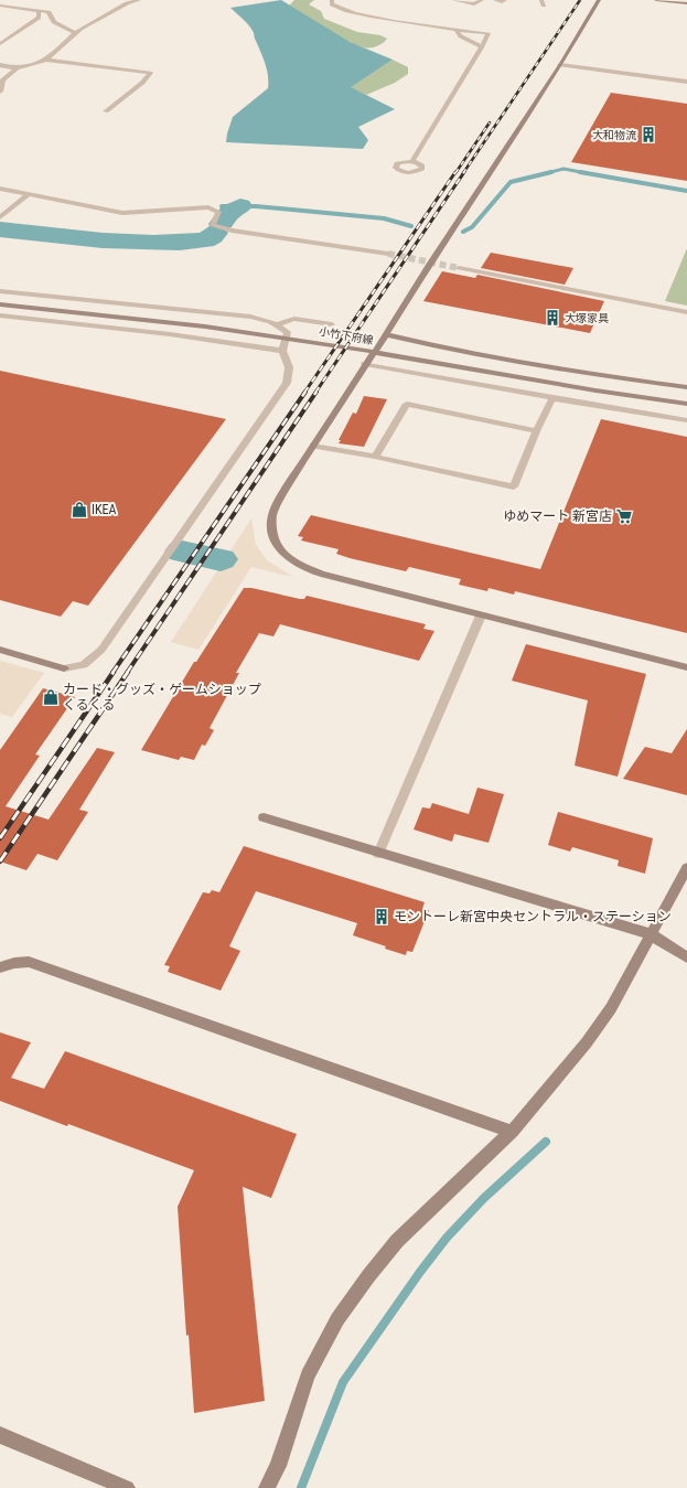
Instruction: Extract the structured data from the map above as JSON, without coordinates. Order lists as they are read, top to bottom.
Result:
{
  "streets": {
    "street": ["小竹下府線"]
  },
  "places": {
    "building": ["大和物流", "大塚家具", "モントーレ新宮中央セントラル・ステーション"],
    "shop": ["IKEA", "カード・グッズ・ゲームショップ くるくる"],
    "supermarket": ["ゆめマート 新宮店"]
  }
}
